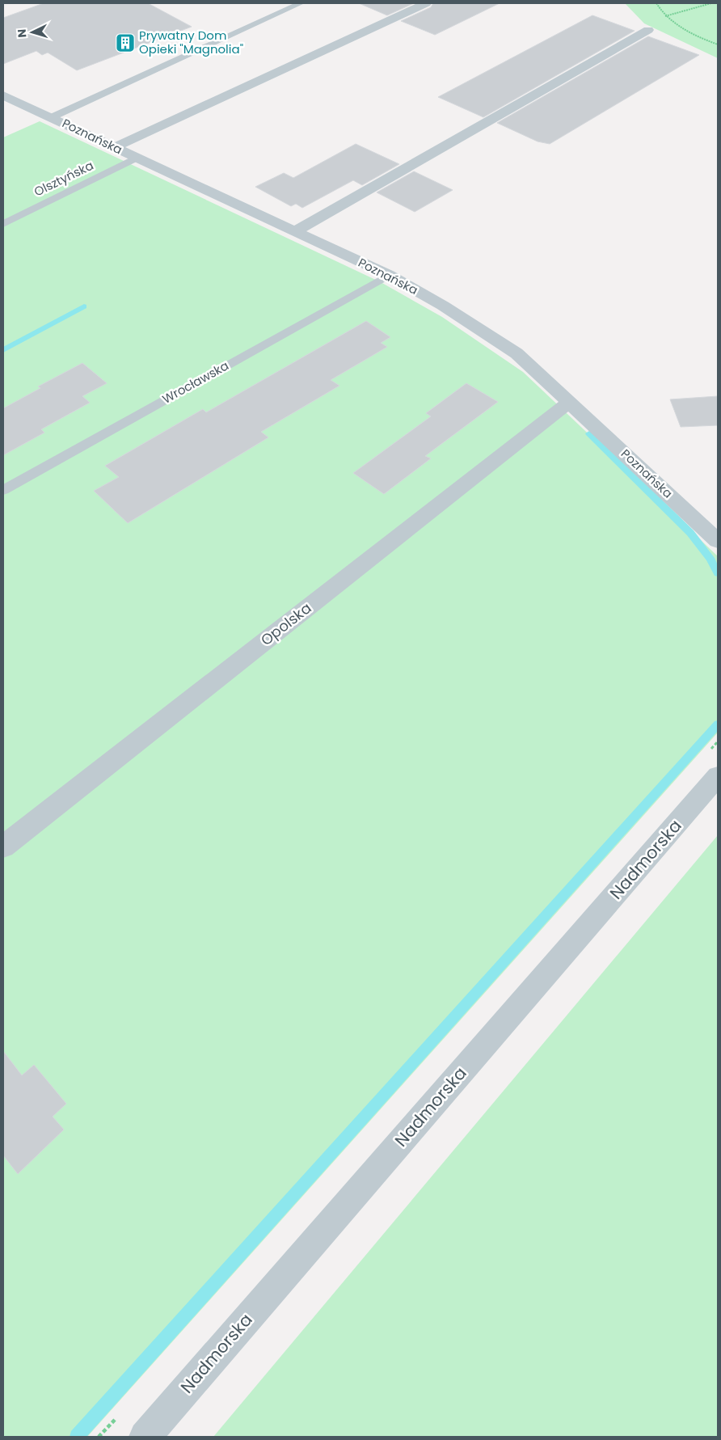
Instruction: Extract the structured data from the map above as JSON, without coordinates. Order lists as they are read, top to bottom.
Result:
{
  "streets": {
    "street": ["Poznańska", "Opolska", "Nadmorska"],
    "lane": ["Olsztyńska", "Wrocławska"]
  },
  "crossings": [
    ["Poznańska", "Olsztyńska"],
    ["Poznańska", "Wrocławska"],
    ["Poznańska", "Opolska"]
  ],
  "places": {
    "building": ["Prywatny Dom Opieki \"Magnolia\""]
  },
  "north": "left"
}
